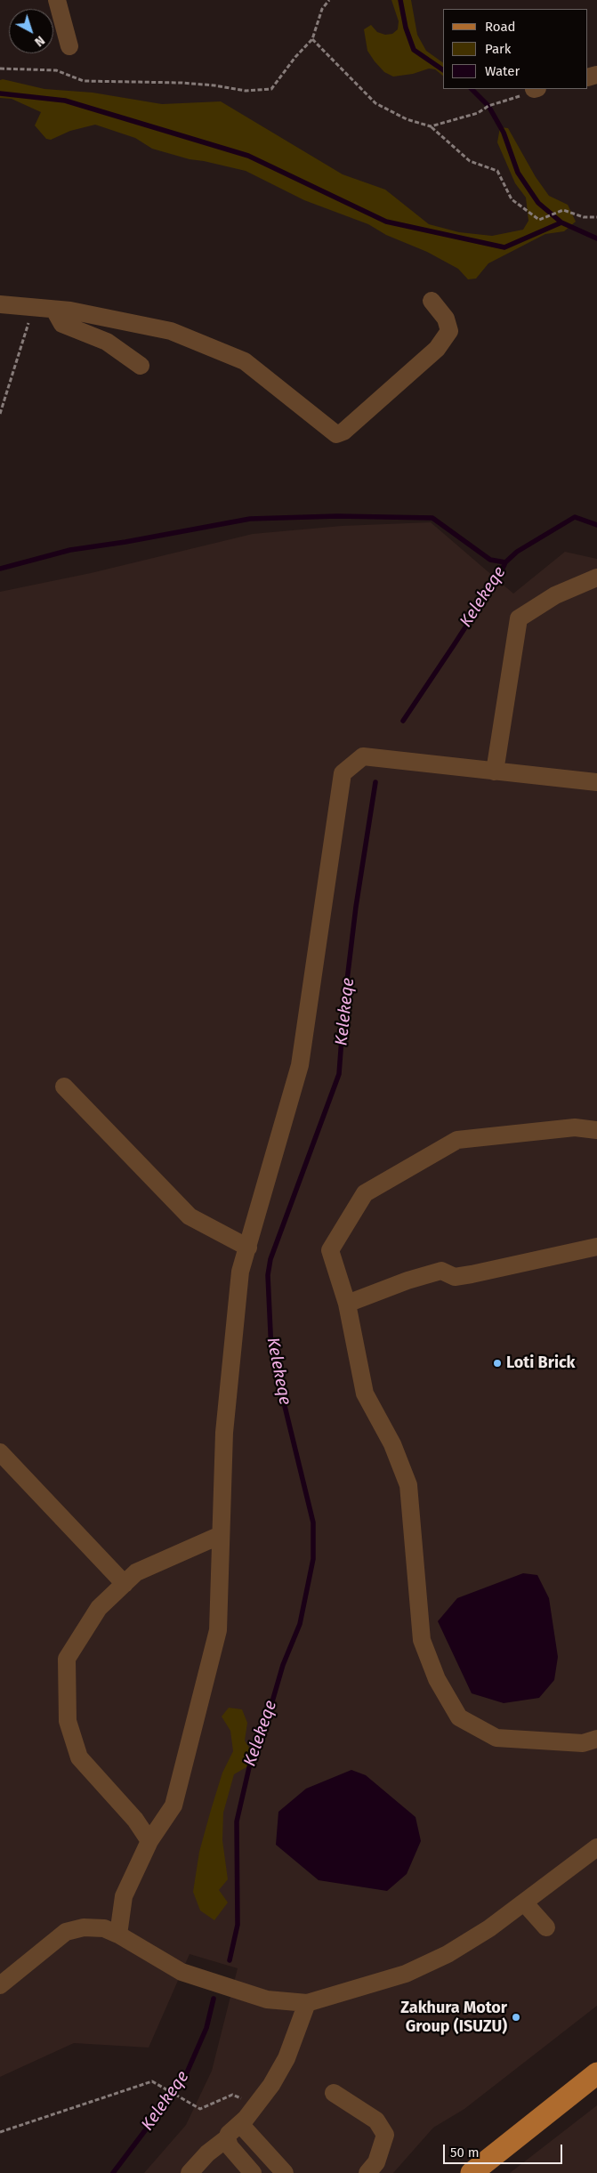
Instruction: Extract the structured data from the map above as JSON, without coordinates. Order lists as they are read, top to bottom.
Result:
{
  "water": ["Kelekeqe"],
  "places": ["Loti Brick", "Zakhura Motor Group (ISUZU)"],
  "legend": ["Road", "Park", "Water"],
  "scale_bar": "50 m",
  "north": "bottom right"
}
